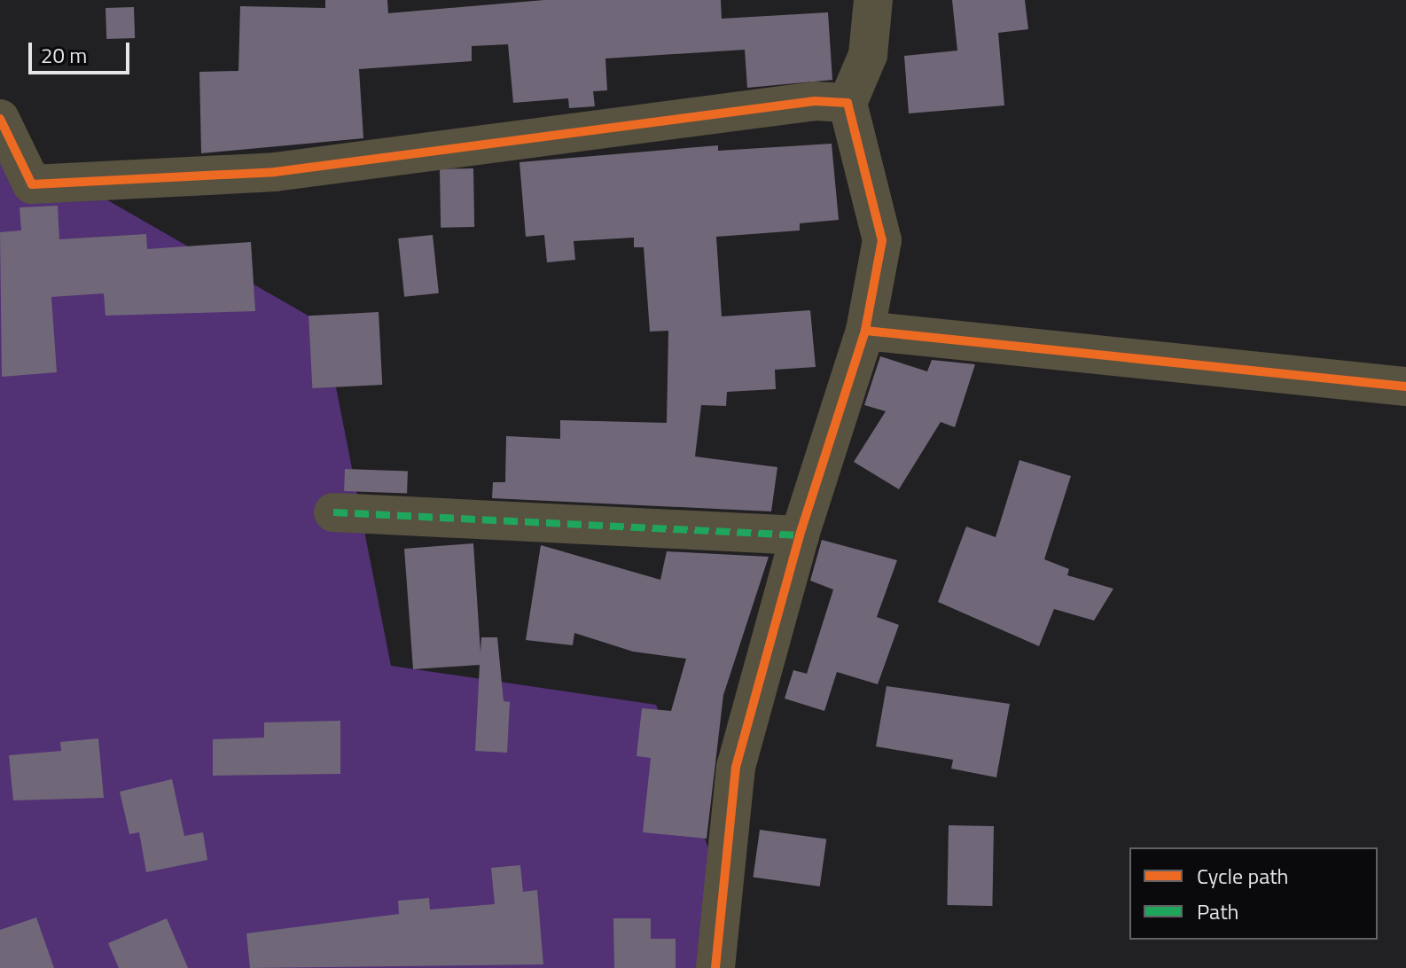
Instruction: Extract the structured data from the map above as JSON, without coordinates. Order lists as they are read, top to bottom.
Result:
{
  "legend": ["Cycle path", "Path"],
  "scale_bar": "20 m"
}
